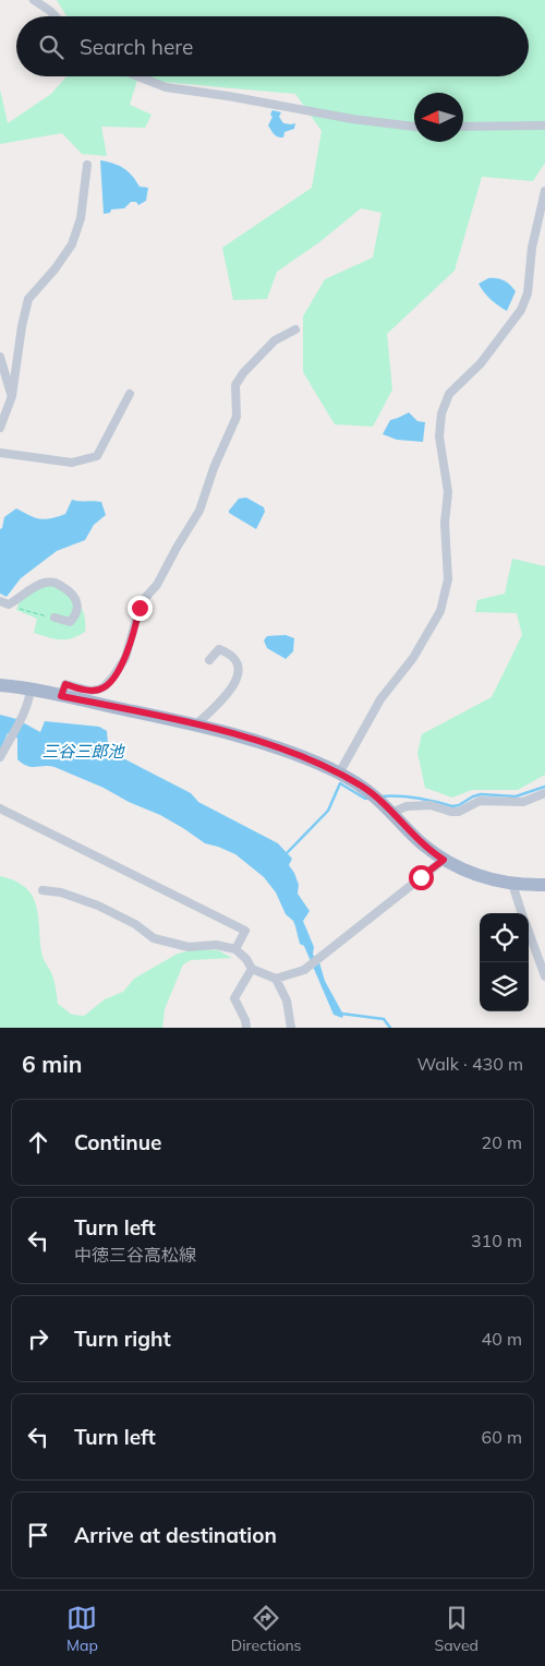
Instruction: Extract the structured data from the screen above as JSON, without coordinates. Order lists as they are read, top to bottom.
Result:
{
  "water": ["三谷三郎池"],
  "north": "left",
  "page": {
    "search": "Search here",
    "heading": ["6 min", "Walk · 430 m"],
    "list": [
      ["Continue", "20 m"],
      ["Turn left", "中徳三谷高松線", "310 m"],
      ["Turn right", "40 m"],
      ["Turn left", "60 m"],
      "Arrive at destination"
    ],
    "nav": ["Map", "Directions", "Saved"]
  }
}
